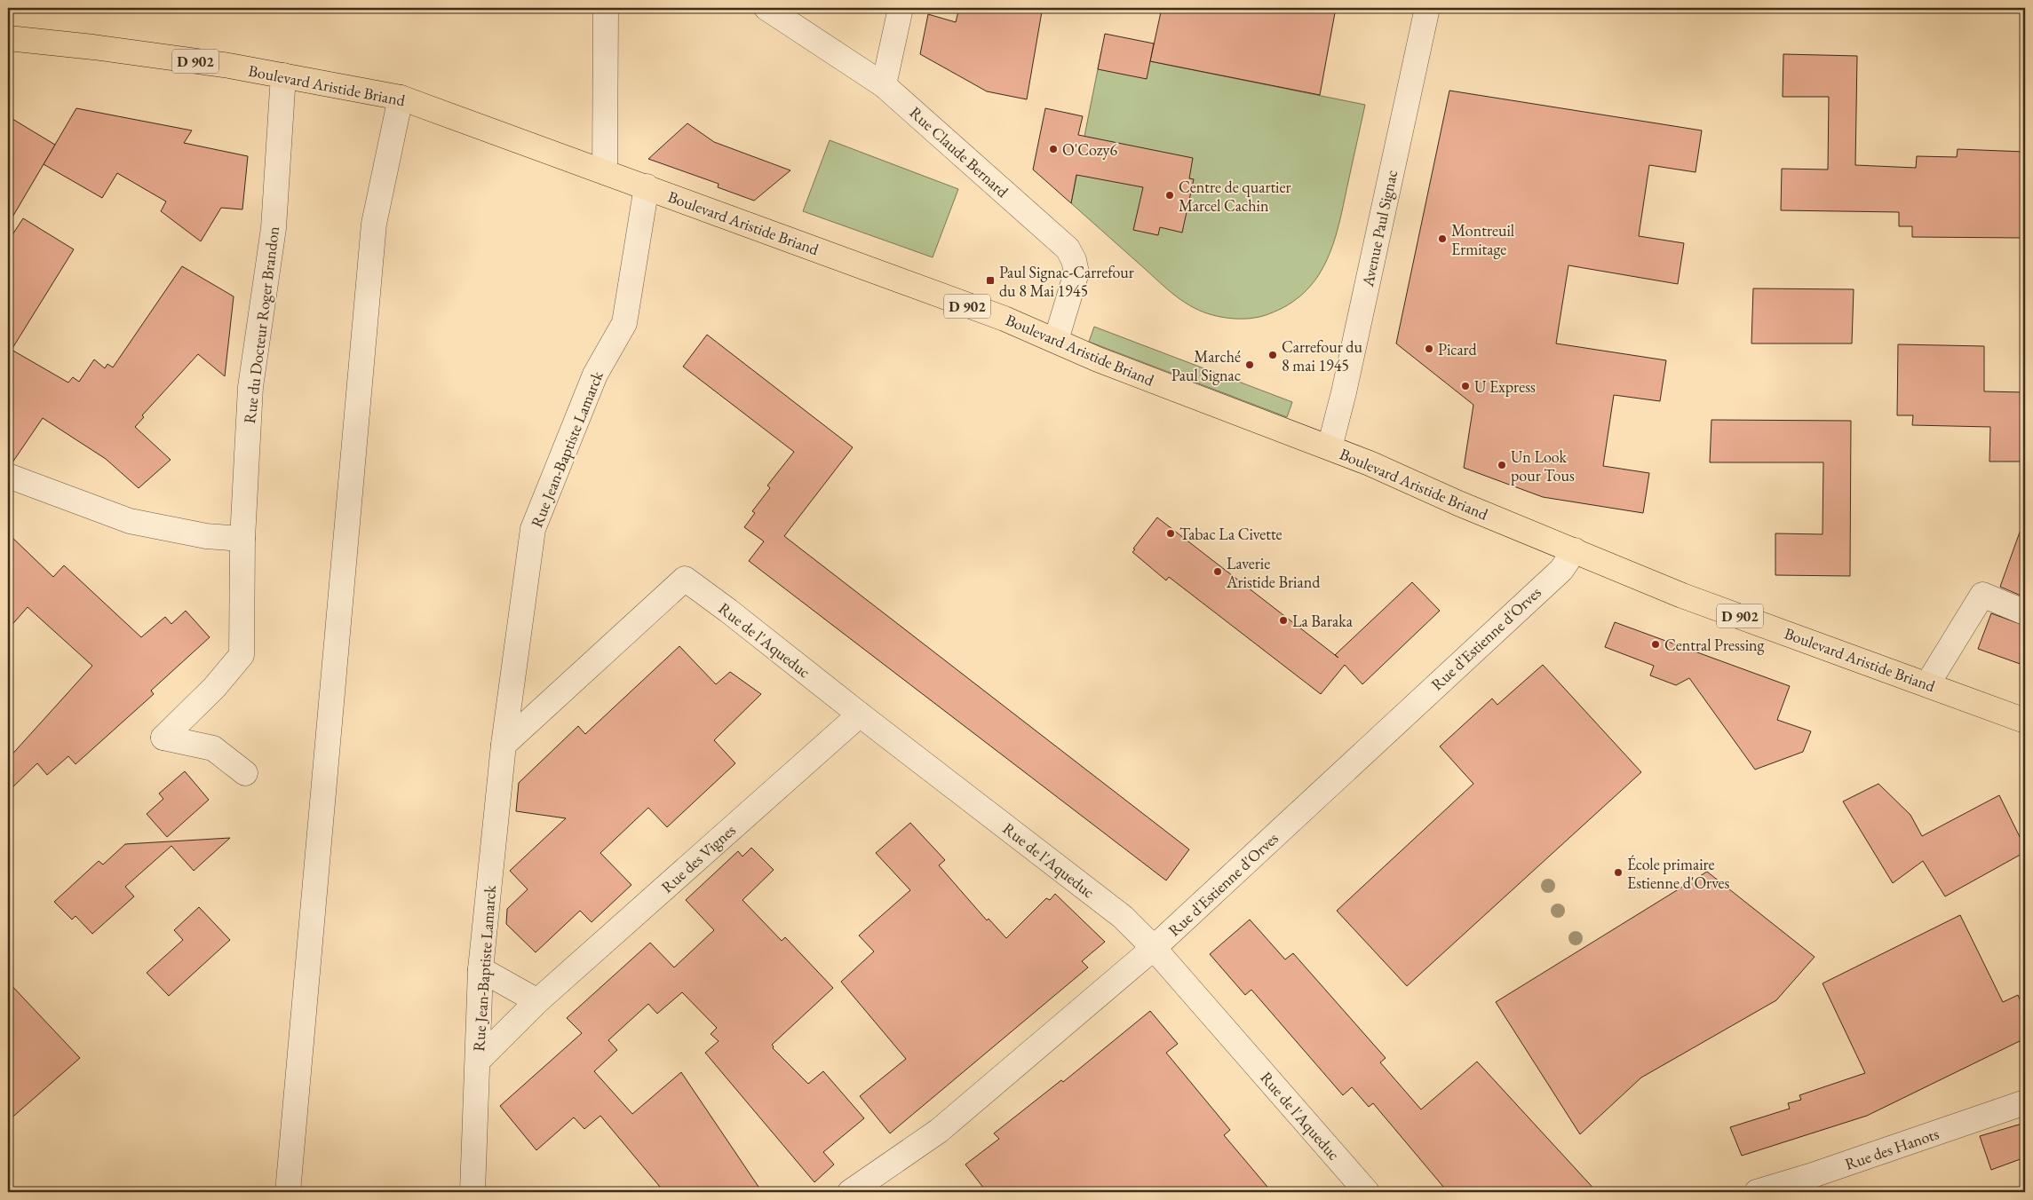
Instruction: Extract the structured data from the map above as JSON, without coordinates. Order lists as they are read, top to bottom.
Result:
{
  "streets": {
    "main road": ["D 902", "Boulevard Aristide Briand"],
    "street": [
      "Rue Claude Bernard",
      "Avenue Paul Signac",
      "Rue du Docteur Roger Brandon",
      "Rue Jean-Baptiste Lamarck",
      "Rue d'Estienne d'Orves",
      "Rue de l'Aqueduc",
      "Rue des Vignes",
      "Rue des Hanots"
    ]
  },
  "crossings": [
    ["Boulevard Aristide Briand", "Rue Claude Bernard"],
    ["Boulevard Aristide Briand", "Avenue Paul Signac"],
    ["Boulevard Aristide Briand", "Rue du Docteur Roger Brandon"],
    ["Boulevard Aristide Briand", "Rue Jean-Baptiste Lamarck"],
    ["Boulevard Aristide Briand", "Rue d'Estienne d'Orves"],
    ["Rue Jean-Baptiste Lamarck", "Rue de l'Aqueduc"],
    ["Rue Jean-Baptiste Lamarck", "Rue des Vignes"],
    ["Rue d'Estienne d'Orves", "Rue de l'Aqueduc"],
    ["Rue de l'Aqueduc", "Rue des Vignes"]
  ],
  "places": {
    "other": [
      "O'Cozy6",
      "Centre de quartier Marcel Cachin",
      "Montreuil Ermitage",
      "Picard",
      "Carrefour du 8 mai 1945",
      "Marché Paul Signac",
      "U Express",
      "Un Look pour Tous",
      "Tabac La Civette",
      "Laverie Aristide Briand",
      "La Baraka",
      "Central Pressing",
      "École primaire Estienne d'Orves"
    ],
    "transit": ["Paul Signac-Carrefour du 8 Mai 1945"]
  }
}
